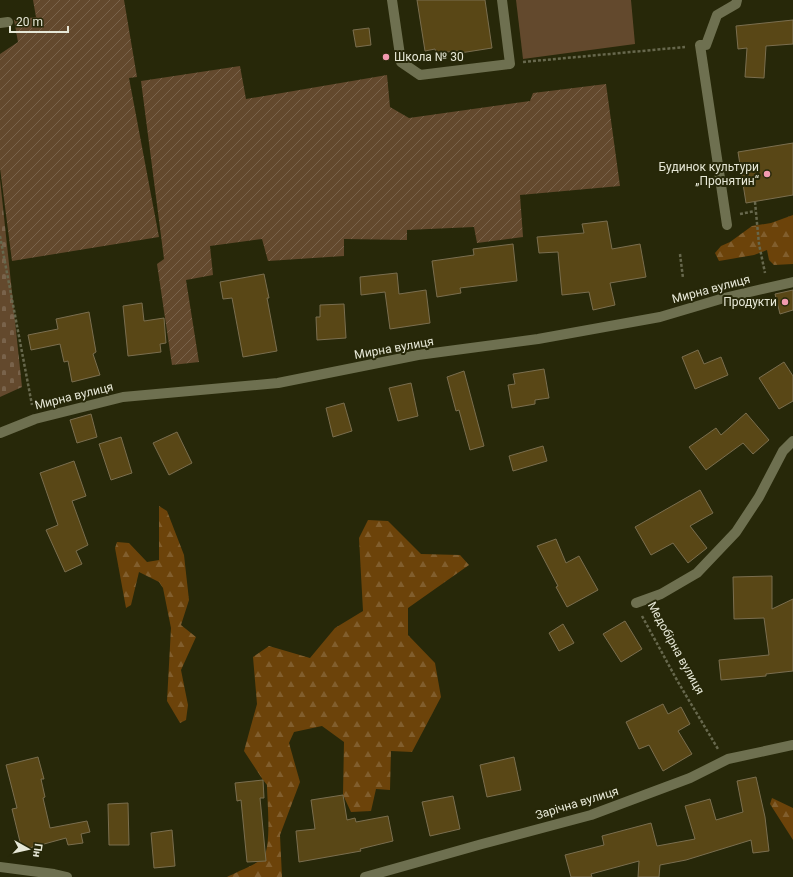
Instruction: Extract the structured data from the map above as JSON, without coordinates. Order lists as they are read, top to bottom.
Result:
{
  "streets": {
    "street": ["Мирна вулиця", "Медобірна вулиця", "Зарічна вулиця"]
  },
  "crossings": [
    ["Медобірна вулиця", "Зарічна вулиця"]
  ],
  "places": ["Школа № 30", "Будинок культури „Пронятин“", "Продукти"],
  "scale_bar": "20 m",
  "north": "right"
}
